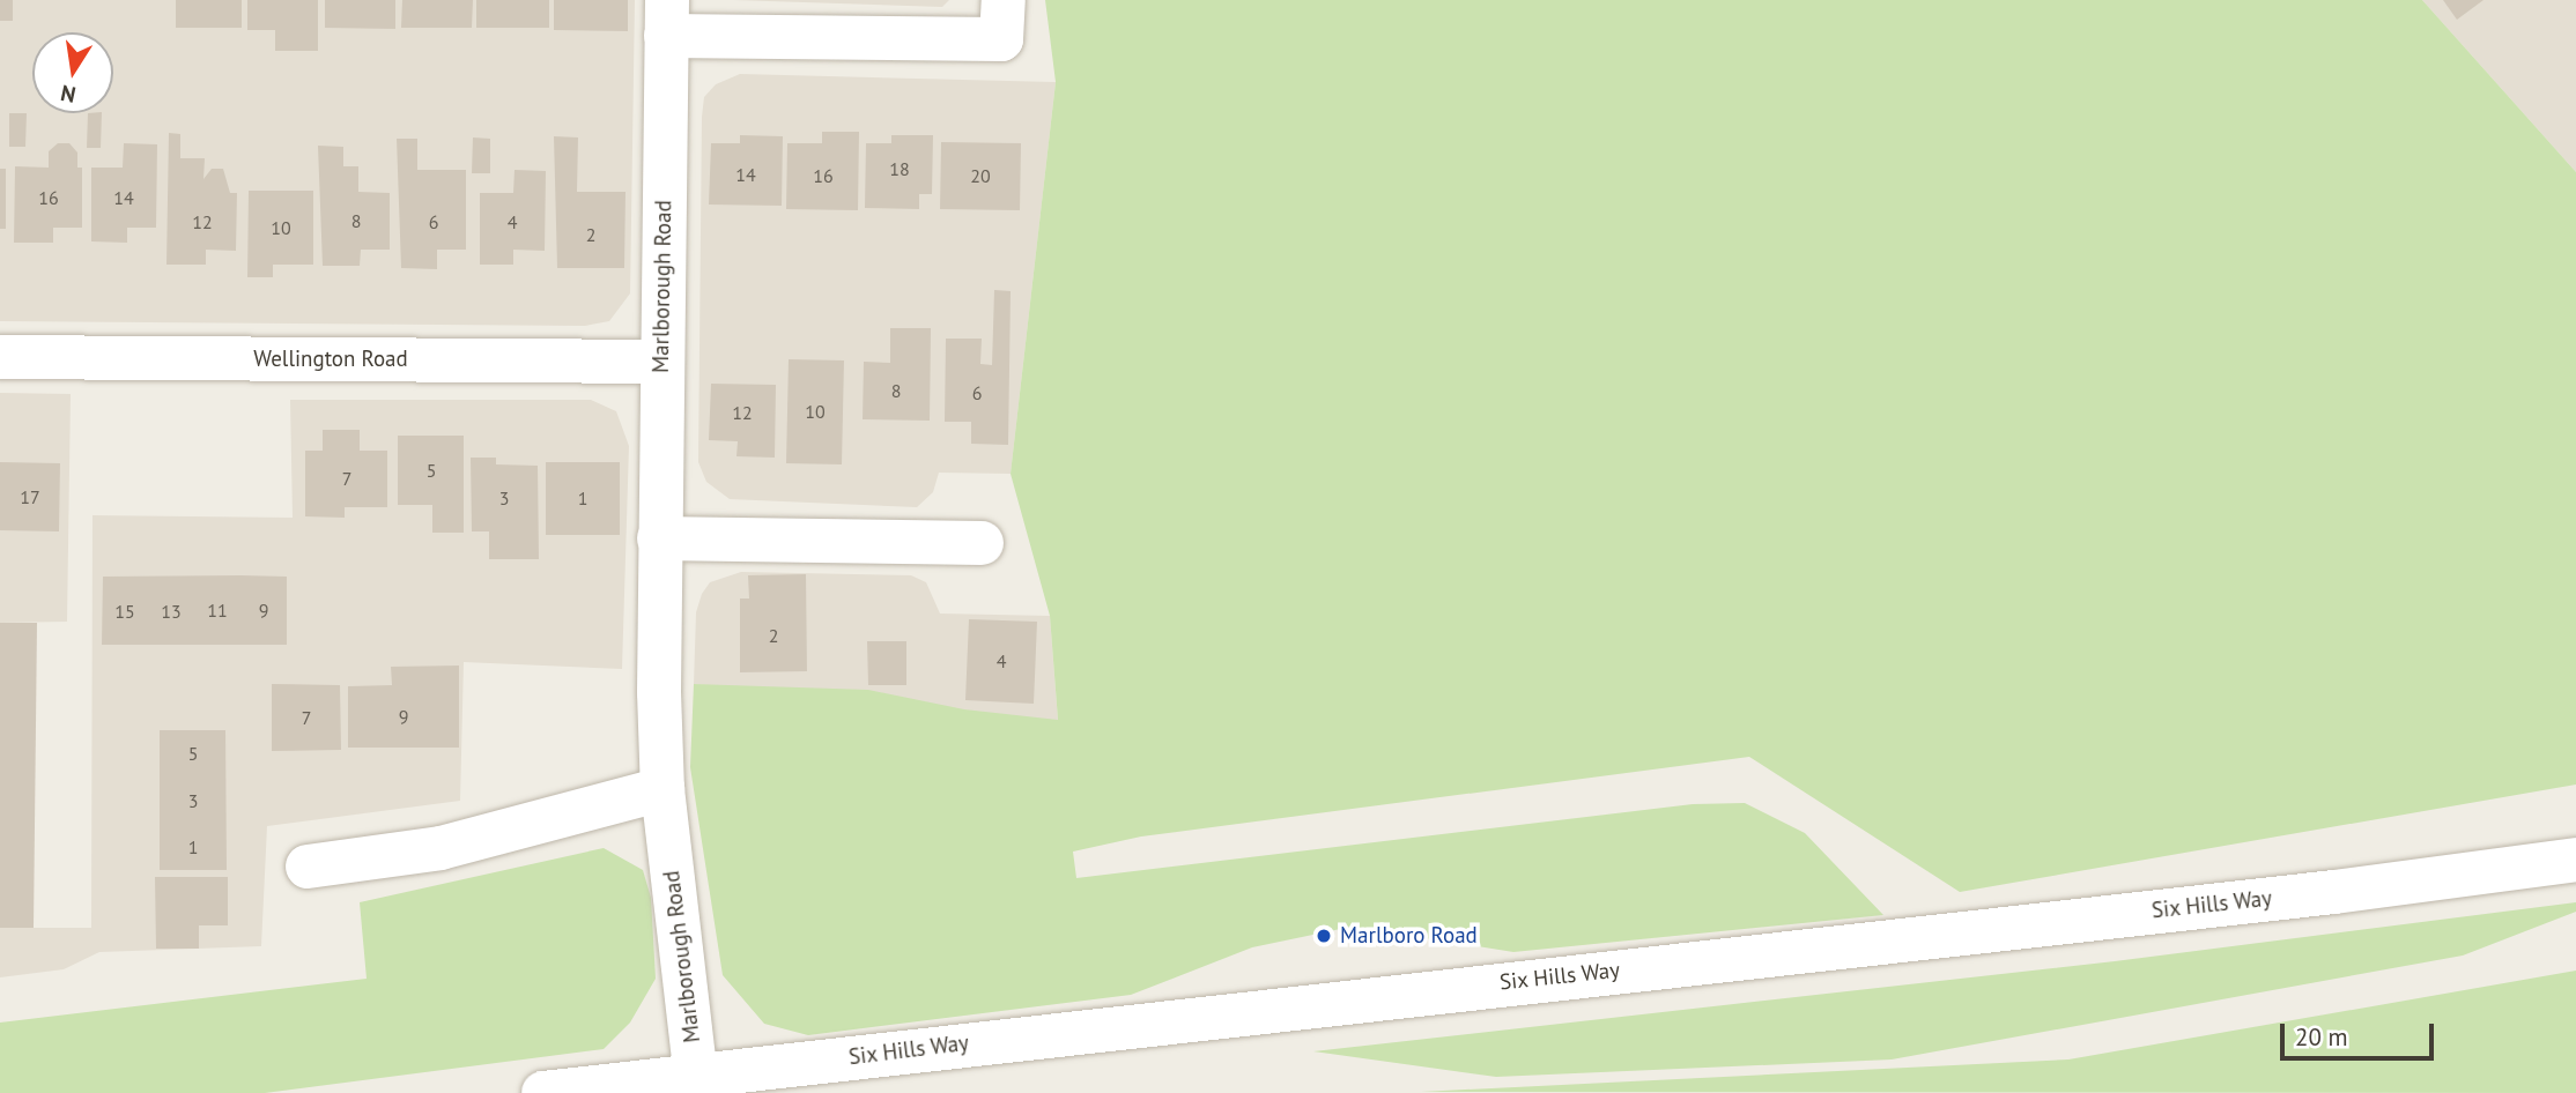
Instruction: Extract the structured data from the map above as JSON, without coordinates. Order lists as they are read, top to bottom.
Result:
{
  "streets": {
    "street": ["Marlborough Road", "Wellington Road", "Six Hills Way"]
  },
  "crossings": [
    ["Marlborough Road", "Wellington Road"],
    ["Marlborough Road", "Six Hills Way"]
  ],
  "places": ["Marlboro Road"],
  "house_numbers": [
    "18",
    "14",
    "16",
    "20",
    "16",
    "14",
    "8",
    "12",
    "6",
    "4",
    "10",
    "2",
    "8",
    "6",
    "10",
    "12",
    "5",
    "7",
    "17",
    "3",
    "1",
    "11",
    "9",
    "15",
    "13",
    "2",
    "4",
    "9",
    "7",
    "5",
    "3",
    "1"
  ],
  "scale_bar": "20 m",
  "north": "bottom"
}
